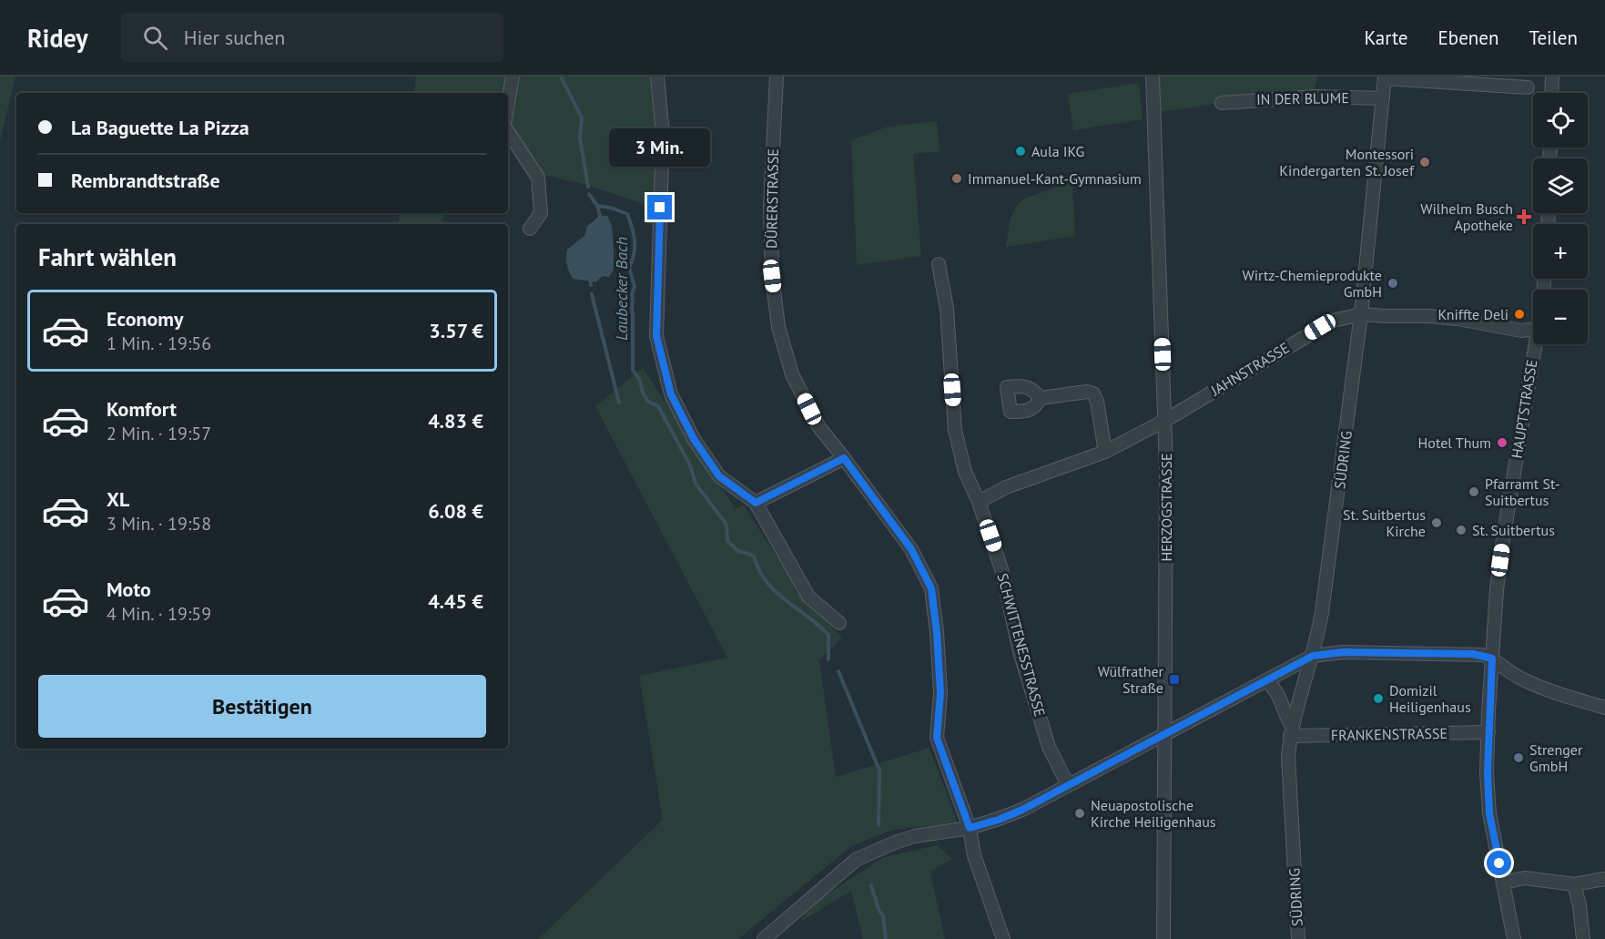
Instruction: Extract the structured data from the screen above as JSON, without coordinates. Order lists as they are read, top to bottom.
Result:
{
  "streets": {
    "street": [
      "IN DER BLUME",
      "DÜRERSTRASSE",
      "JAHNSTRASSE",
      "HAUPTSTRASSE",
      "SÜDRING",
      "HERZOGSTRASSE",
      "SCHWITTENESSTRASSE",
      "FRANKENSTRASSE"
    ]
  },
  "crossings": [
    ["IN DER BLUME", "SÜDRING"],
    ["JAHNSTRASSE", "SÜDRING"],
    ["JAHNSTRASSE", "HERZOGSTRASSE"],
    ["JAHNSTRASSE", "SCHWITTENESSTRASSE"],
    ["HAUPTSTRASSE", "FRANKENSTRASSE"],
    ["SÜDRING", "FRANKENSTRASSE"]
  ],
  "water": ["Laubecker Bach"],
  "places": {
    "other": [
      "Aula IKG",
      "Montessori Kindergarten St. Josef",
      "Immanuel-Kant-Gymnasium",
      "Wirtz-Chemieprodukte GmbH",
      "Kniffte Deli",
      "Hotel Thum",
      "Pfarramt St- Suitbertus",
      "St. Suitbertus Kirche",
      "St. Suitbertus",
      "Domizil Heiligenhaus",
      "Strenger GmbH",
      "Neuapostolische Kirche Heiligenhaus"
    ],
    "health": ["Wilhelm Busch Apotheke"],
    "transit": ["Wülfrather Straße"]
  },
  "page": {
    "header": "Ridey",
    "search": "Hier suchen",
    "nav": ["Karte", "Ebenen", "Teilen"],
    "map_buttons": ["+", "−"],
    "banner": ["La Baguette La Pizza", "Rembrandtstraße"],
    "bubble": "3 Min.",
    "heading": "Fahrt wählen",
    "list": [
      {
        "name": "Economy",
        "note": "1 Min. · 19:56",
        "value": "3.57 €"
      },
      {
        "name": "Komfort",
        "note": "2 Min. · 19:57",
        "value": "4.83 €"
      },
      {
        "name": "XL",
        "note": "3 Min. · 19:58",
        "value": "6.08 €"
      },
      {
        "name": "Moto",
        "note": "4 Min. · 19:59",
        "value": "4.45 €"
      }
    ],
    "buttons": "Bestätigen"
  }
}
